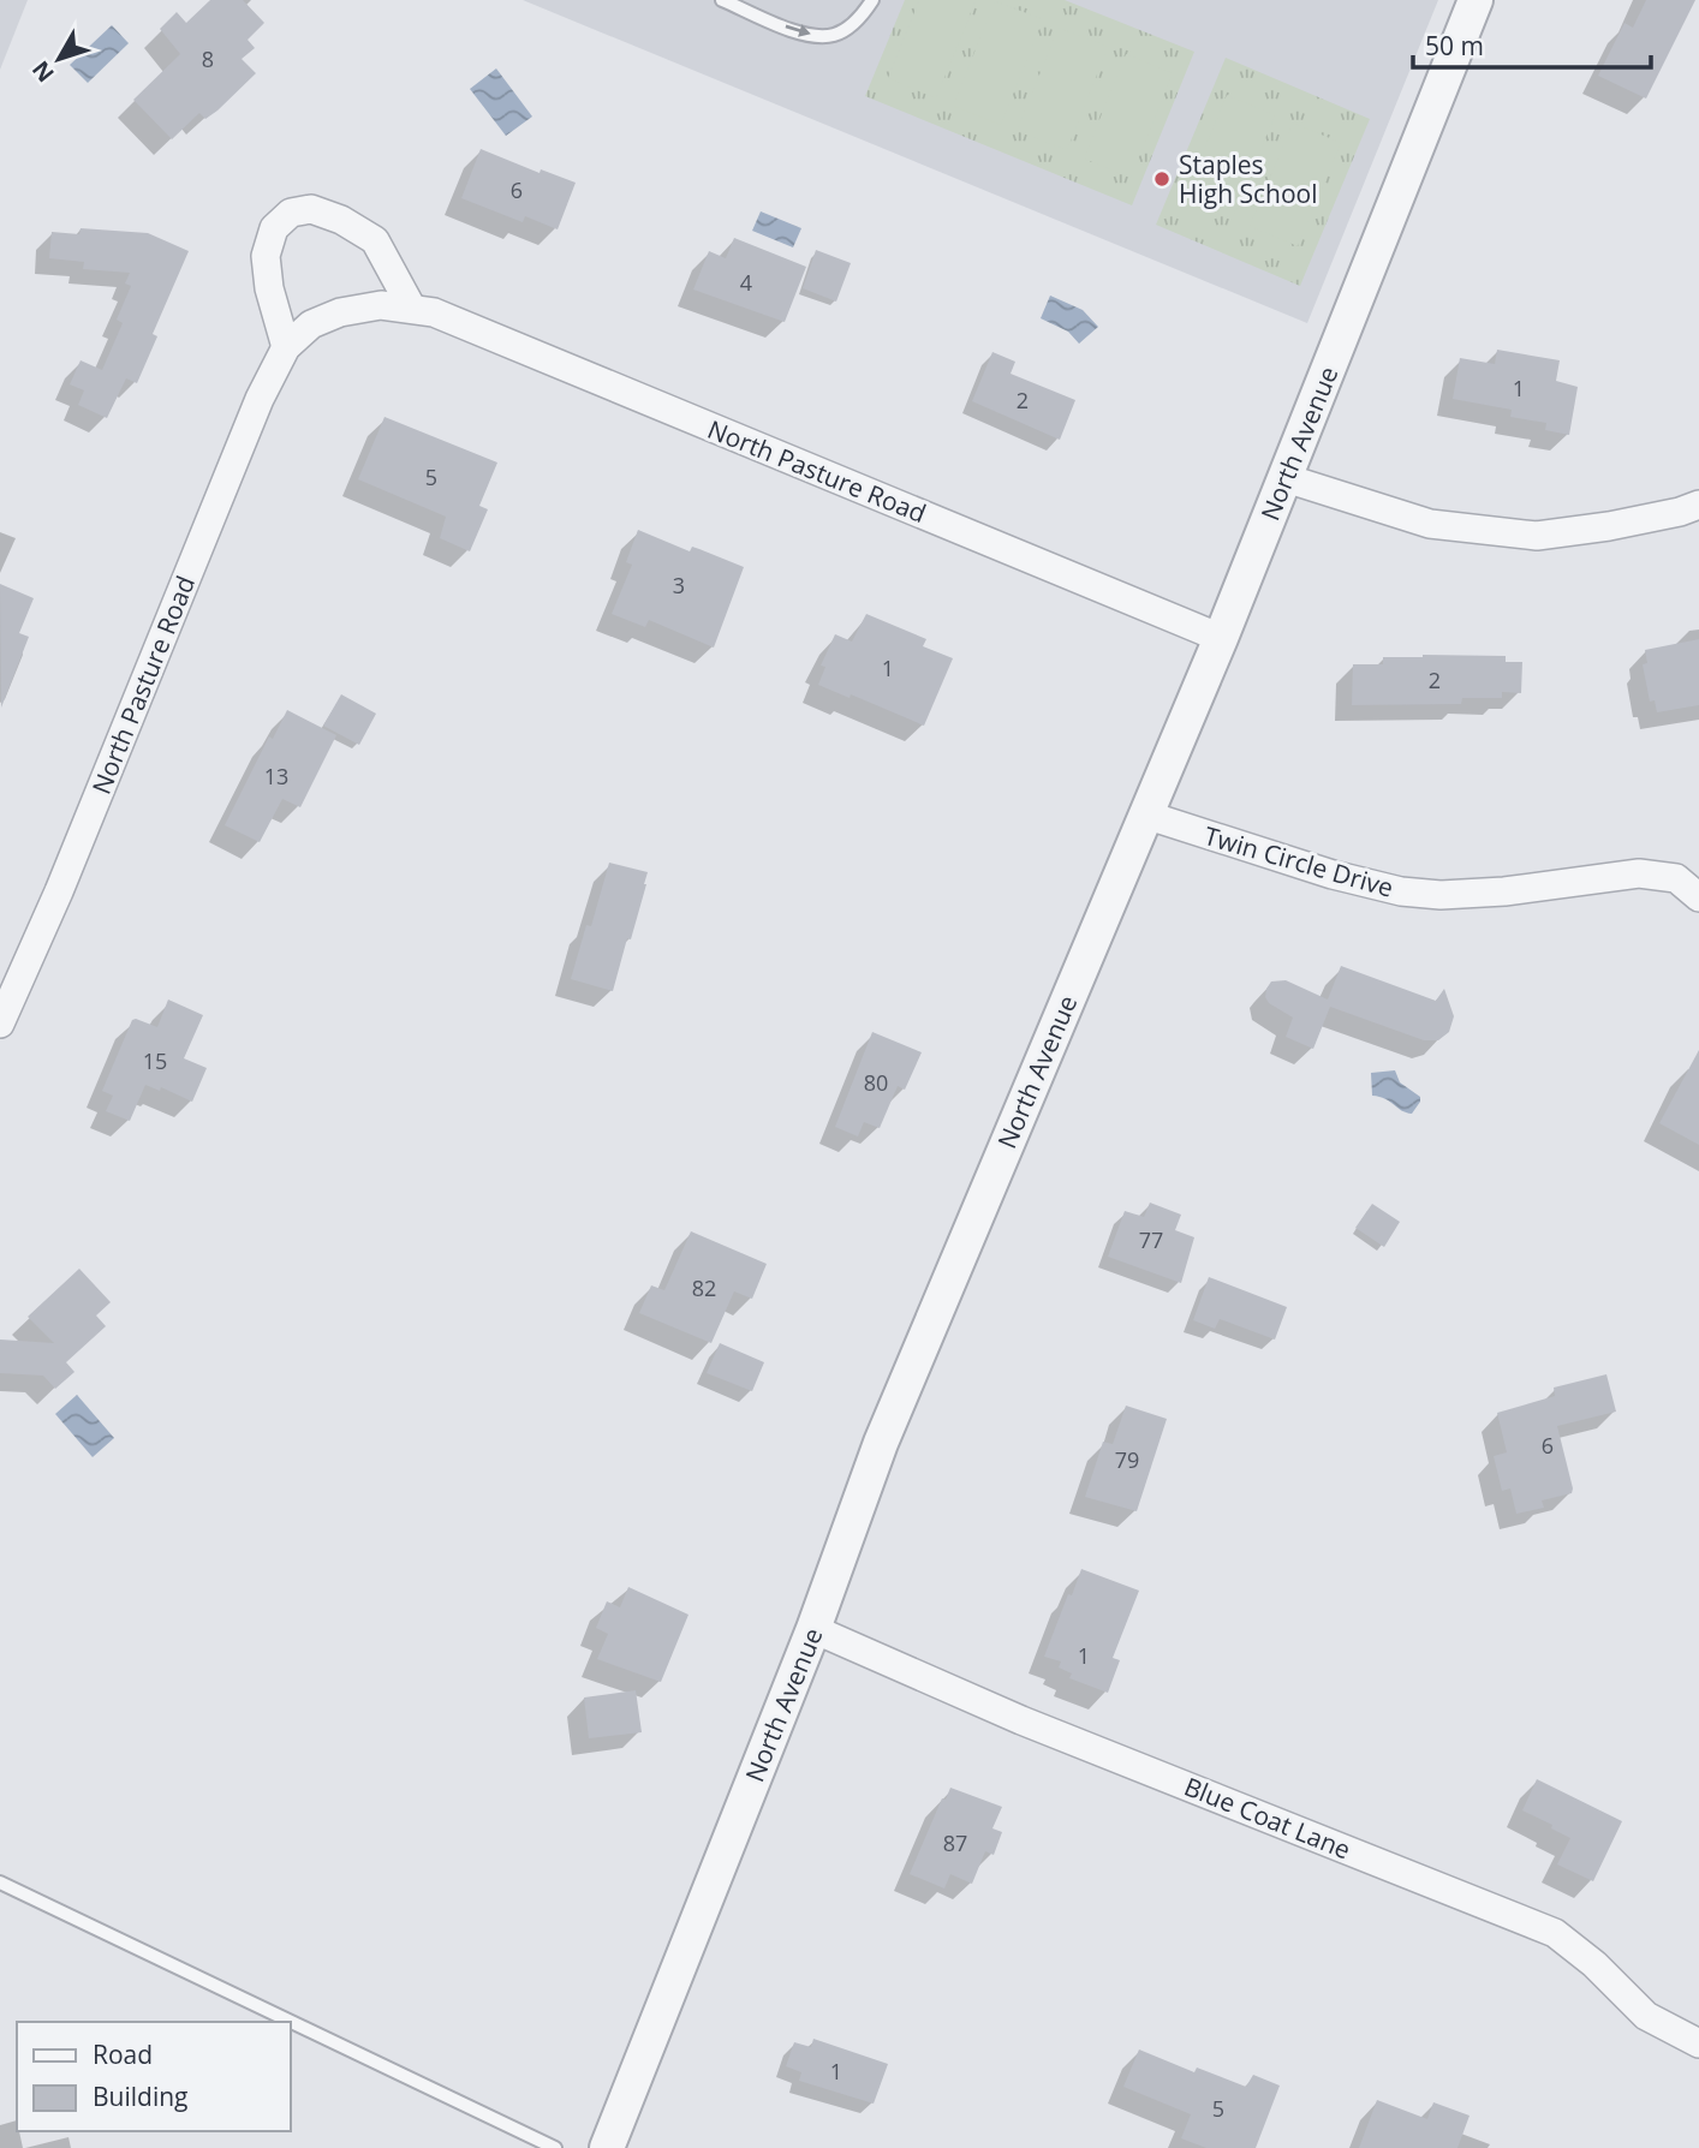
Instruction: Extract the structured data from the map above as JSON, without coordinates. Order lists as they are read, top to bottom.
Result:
{
  "streets": {
    "street": [
      "North Avenue",
      "North Pasture Road",
      "Twin Circle Drive",
      "Blue Coat Lane"
    ]
  },
  "crossings": [
    ["North Avenue", "North Pasture Road"],
    ["North Avenue", "Twin Circle Drive"],
    ["North Avenue", "Blue Coat Lane"]
  ],
  "places": ["Staples High School"],
  "house_numbers": [
    "8",
    "6",
    "4",
    "1",
    "2",
    "5",
    "3",
    "1",
    "2",
    "13",
    "15",
    "80",
    "77",
    "82",
    "6",
    "79",
    "1",
    "87",
    "1",
    "5"
  ],
  "legend": ["Road", "Building"],
  "scale_bar": "50 m",
  "north": "bottom left"
}
